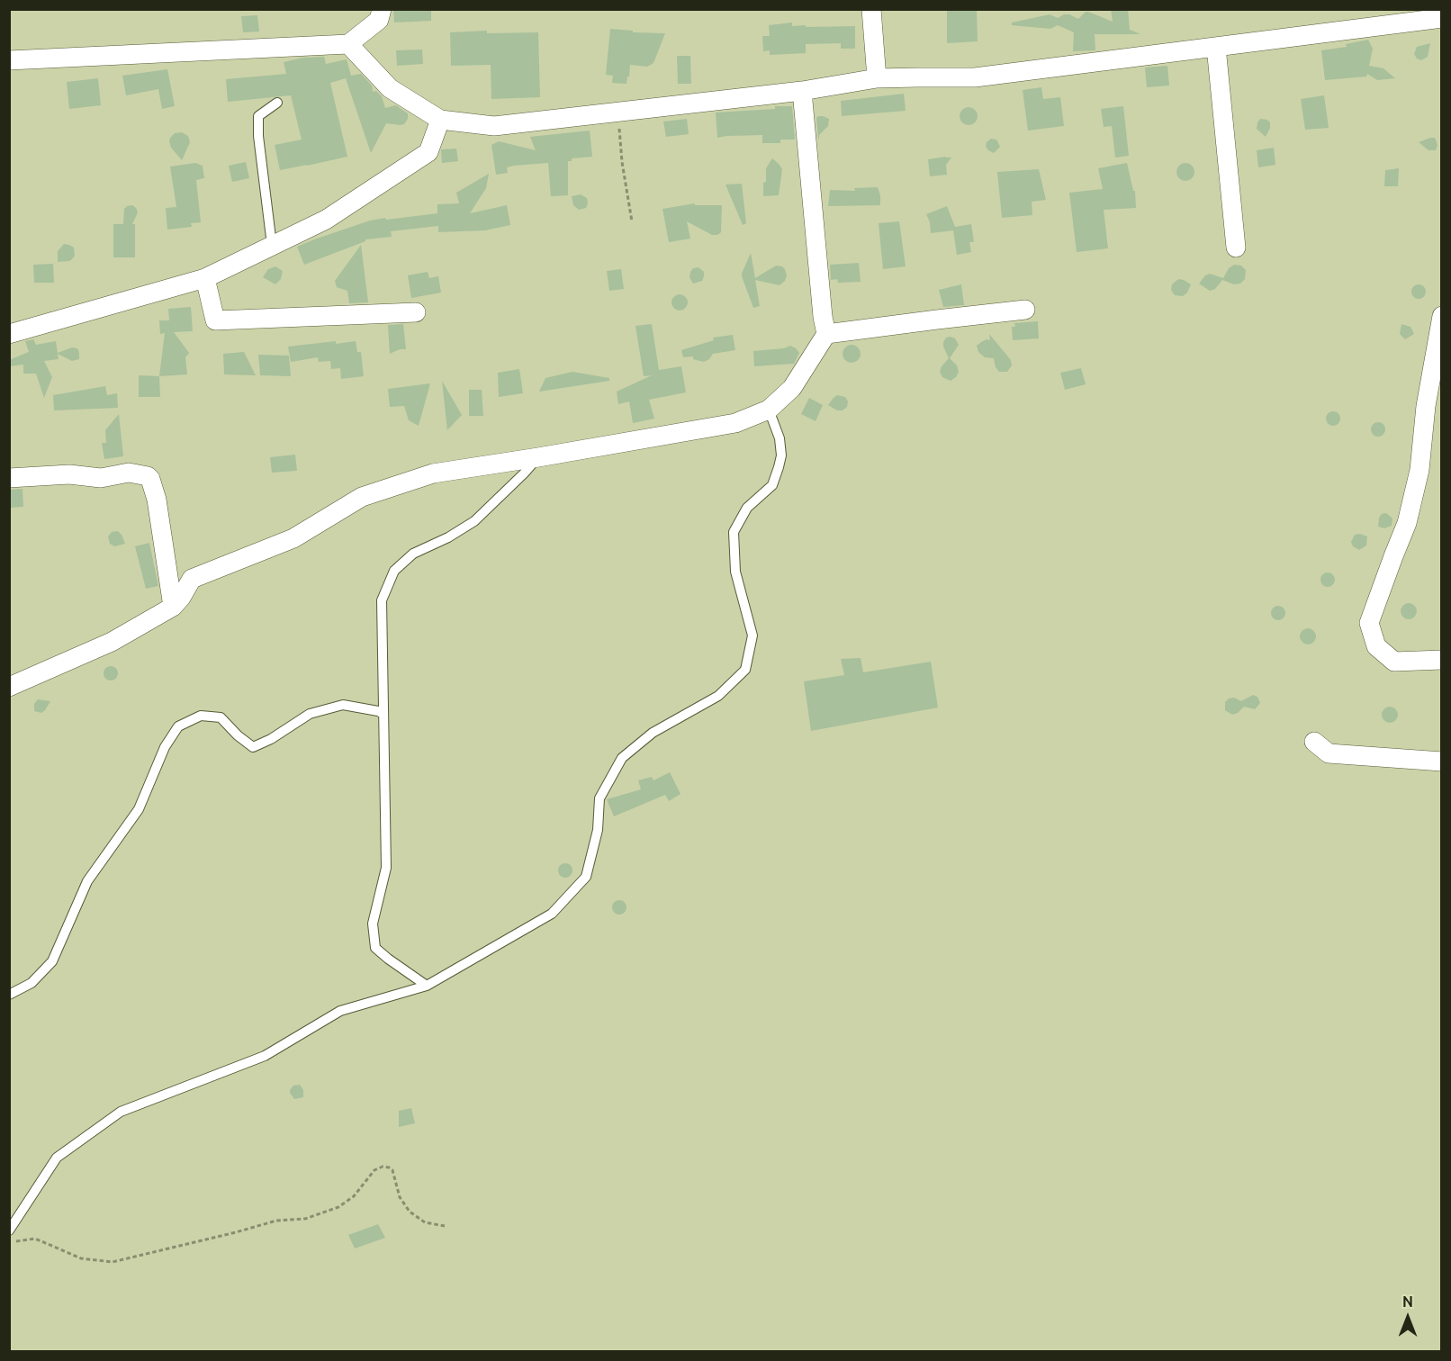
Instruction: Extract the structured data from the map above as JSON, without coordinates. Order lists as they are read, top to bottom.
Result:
{
  "north": "top"
}
